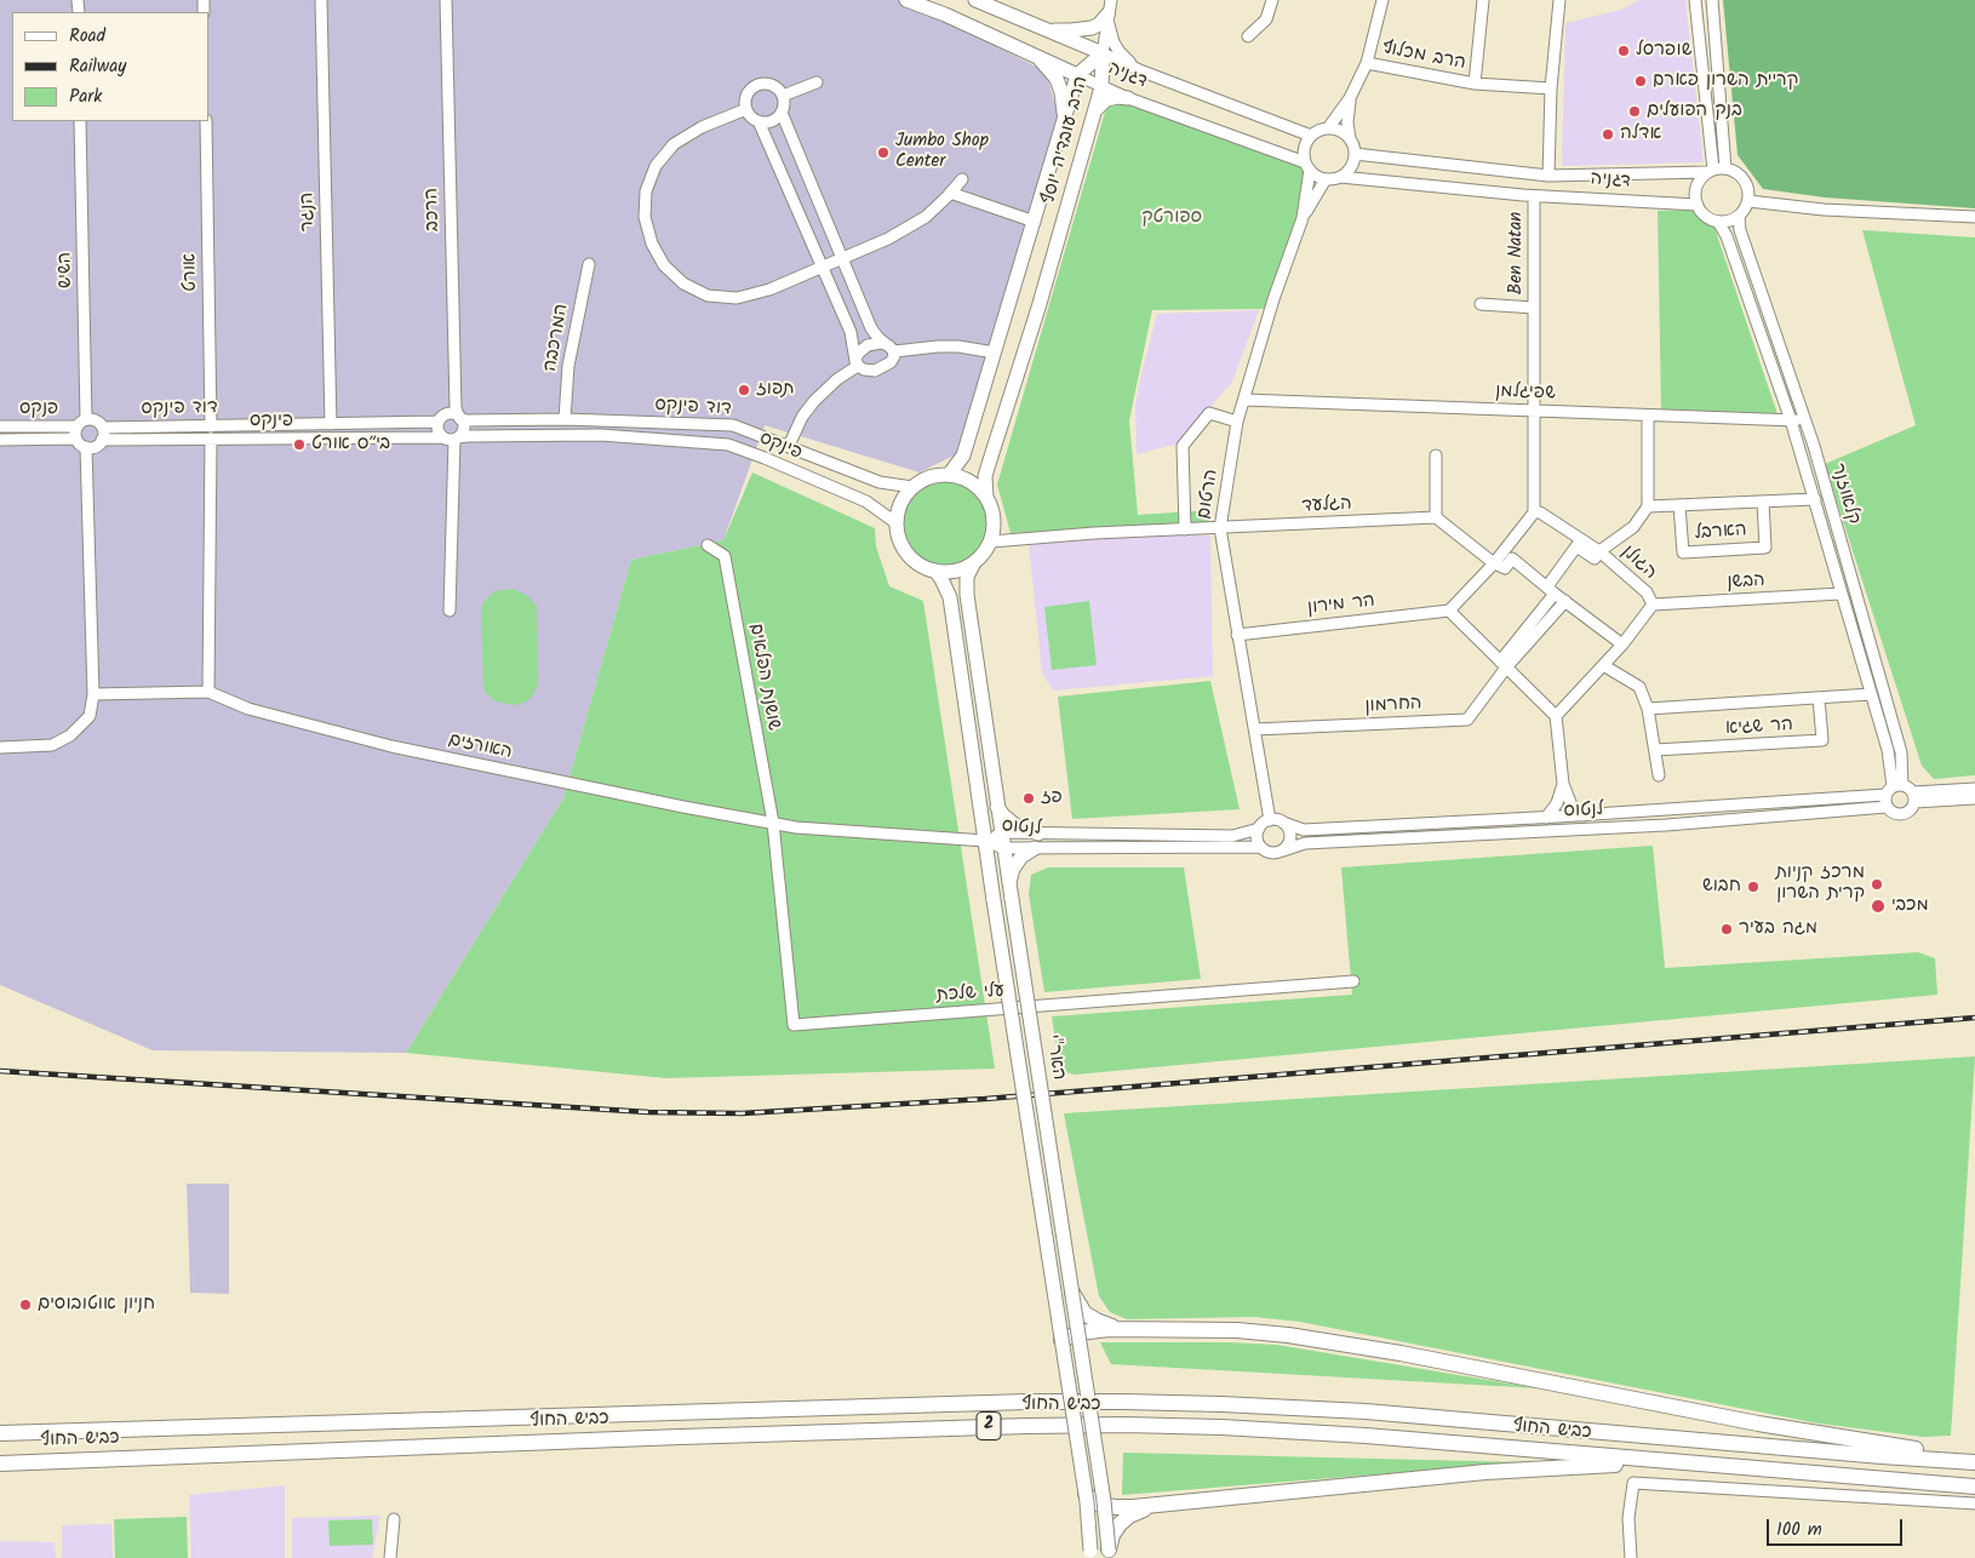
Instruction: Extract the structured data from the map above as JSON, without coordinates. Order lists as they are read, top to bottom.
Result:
{
  "streets": {
    "highway": ["כביש החוף", "2"],
    "main road": ["דגניה", "הרב עובדיה יוסף", "האר\"י"],
    "street": [
      "הרב מכלוף",
      "הרכב",
      "הנגר",
      "Ben Natan",
      "השיש",
      "אורט",
      "המרכבה",
      "שפיגלמן",
      "דוד פינקס",
      "פנקס",
      "פינקס",
      "הרטום",
      "קלאוזנר",
      "הגלעד",
      "הארבל",
      "הגולן",
      "הבשן",
      "הר מירון",
      "שושנת הפלאים",
      "החרמון",
      "הר שגיא",
      "האורזים",
      "לנטוס",
      "עלי שלכת"
    ]
  },
  "crossings": [
    ["דגניה", "הרב עובדיה יוסף"],
    ["דגניה", "הרטום"],
    ["דגניה", "קלאוזנר"],
    ["הרב עובדיה יוסף", "דוד פינקס"],
    ["הרב עובדיה יוסף", "פינקס"],
    ["הרב עובדיה יוסף", "הגלעד"],
    ["הרב עובדיה יוסף", "האר\"י"],
    ["הרכב", "דוד פינקס"],
    ["הרכב", "פינקס"],
    ["הנגר", "דוד פינקס"],
    ["Ben Natan", "שפיגלמן"],
    ["השיש", "דוד פינקס"],
    ["השיש", "פנקס"],
    ["השיש", "פינקס"],
    ["אורט", "דוד פינקס"],
    ["המרכבה", "דוד פינקס"],
    ["שפיגלמן", "הרטום"],
    ["שפיגלמן", "קלאוזנר"],
    ["דוד פינקס", "פנקס"],
    ["דוד פינקס", "פינקס"],
    ["דוד פינקס", "הגלעד"],
    ["דוד פינקס", "האר\"י"],
    ["פנקס", "פינקס"],
    ["פינקס", "הגלעד"],
    ["פינקס", "האר\"י"],
    ["הרטום", "הגלעד"],
    ["הרטום", "הר מירון"],
    ["הרטום", "החרמון"],
    ["הרטום", "לנטוס"],
    ["קלאוזנר", "הארבל"],
    ["קלאוזנר", "הבשן"],
    ["קלאוזנר", "הר שגיא"],
    ["קלאוזנר", "לנטוס"],
    ["הגלעד", "האר\"י"],
    ["הגולן", "הבשן"],
    ["שושנת הפלאים", "האורזים"],
    ["שושנת הפלאים", "עלי שלכת"],
    ["האורזים", "לנטוס"],
    ["האורזים", "עלי שלכת"],
    ["האורזים", "האר\"י"],
    ["לנטוס", "האר\"י"]
  ],
  "parks": ["ספורטק"],
  "places": [
    "שופרסל",
    "קריית השרון פארם",
    "בנק הפועלים",
    "אדלה",
    "Jumbo Shop Center",
    "תפוז",
    "בי״ס אורט",
    "פז",
    "מרכז קניות קרית השרון",
    "חבוש",
    "מכבי",
    "מגה בעיר",
    "חניון אוטובוסים"
  ],
  "legend": ["Road", "Railway", "Park"],
  "scale_bar": "100 m"
}
